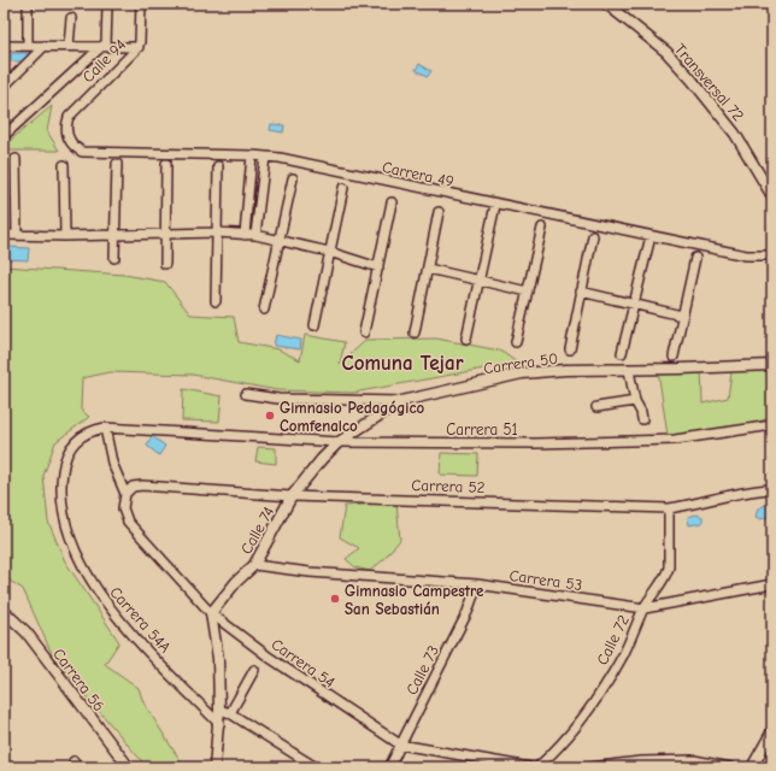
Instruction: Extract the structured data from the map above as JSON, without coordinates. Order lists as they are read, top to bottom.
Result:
{
  "streets": {
    "street": [
      "Calle 94",
      "Transversal 72",
      "Carrera 49",
      "Carrera 50",
      "Carrera 51",
      "Carrera 52",
      "Calle 74",
      "Carrera 53",
      "Carrera 54A",
      "Calle 72",
      "Carrera 54",
      "Calle 73",
      "Carrera 56"
    ]
  },
  "crossings": [
    ["Calle 94", "Carrera 49"],
    ["Carrera 50", "Calle 74"],
    ["Carrera 51", "Calle 74"],
    ["Carrera 51", "Carrera 54A"],
    ["Carrera 52", "Calle 74"],
    ["Carrera 52", "Calle 72"],
    ["Carrera 52", "Carrera 54"],
    ["Calle 74", "Carrera 53"],
    ["Calle 74", "Carrera 54"],
    ["Carrera 53", "Calle 72"],
    ["Carrera 53", "Calle 73"],
    ["Carrera 54", "Calle 73"]
  ],
  "districts": ["Comuna Tejar"],
  "places": ["Gimnasio Pedagógico Comfenalco", "Gimnasio Campestre San Sebastián"]
}
